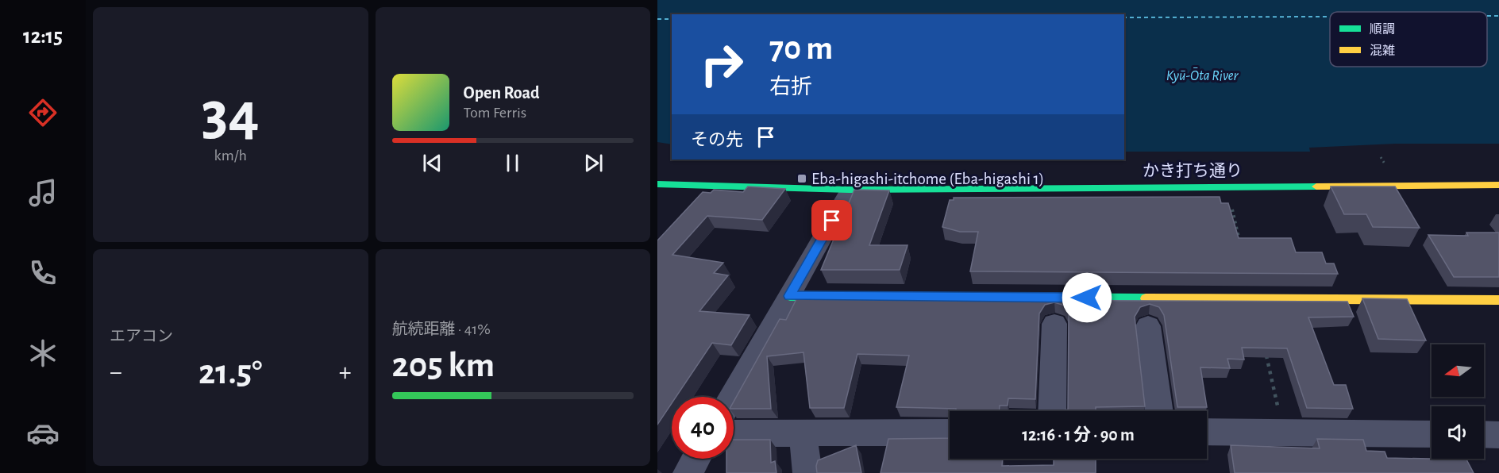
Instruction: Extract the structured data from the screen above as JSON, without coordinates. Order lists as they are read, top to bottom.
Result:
{
  "streets": {
    "street": ["かき打ち通り"]
  },
  "water": ["Kyū-Ōta River"],
  "places": {
    "transit": ["Eba-higashi-itchome (Eba-higashi 1)"]
  },
  "legend": ["順調", "混雑"],
  "north": "left",
  "page": {
    "tabs": "12:15",
    "tile": [
      ["34", "km/h"],
      "エアコン",
      ["航続距離 · 41%", "205 km"]
    ],
    "turn": ["70 m", "右折"],
    "song": ["Open Road", "Tom Ferris"],
    "then": "その先",
    "heat": ["−", "21.5°", "+"],
    "limit": "40",
    "trip": "12:16 · 1 分 · 90 m"
  }
}
